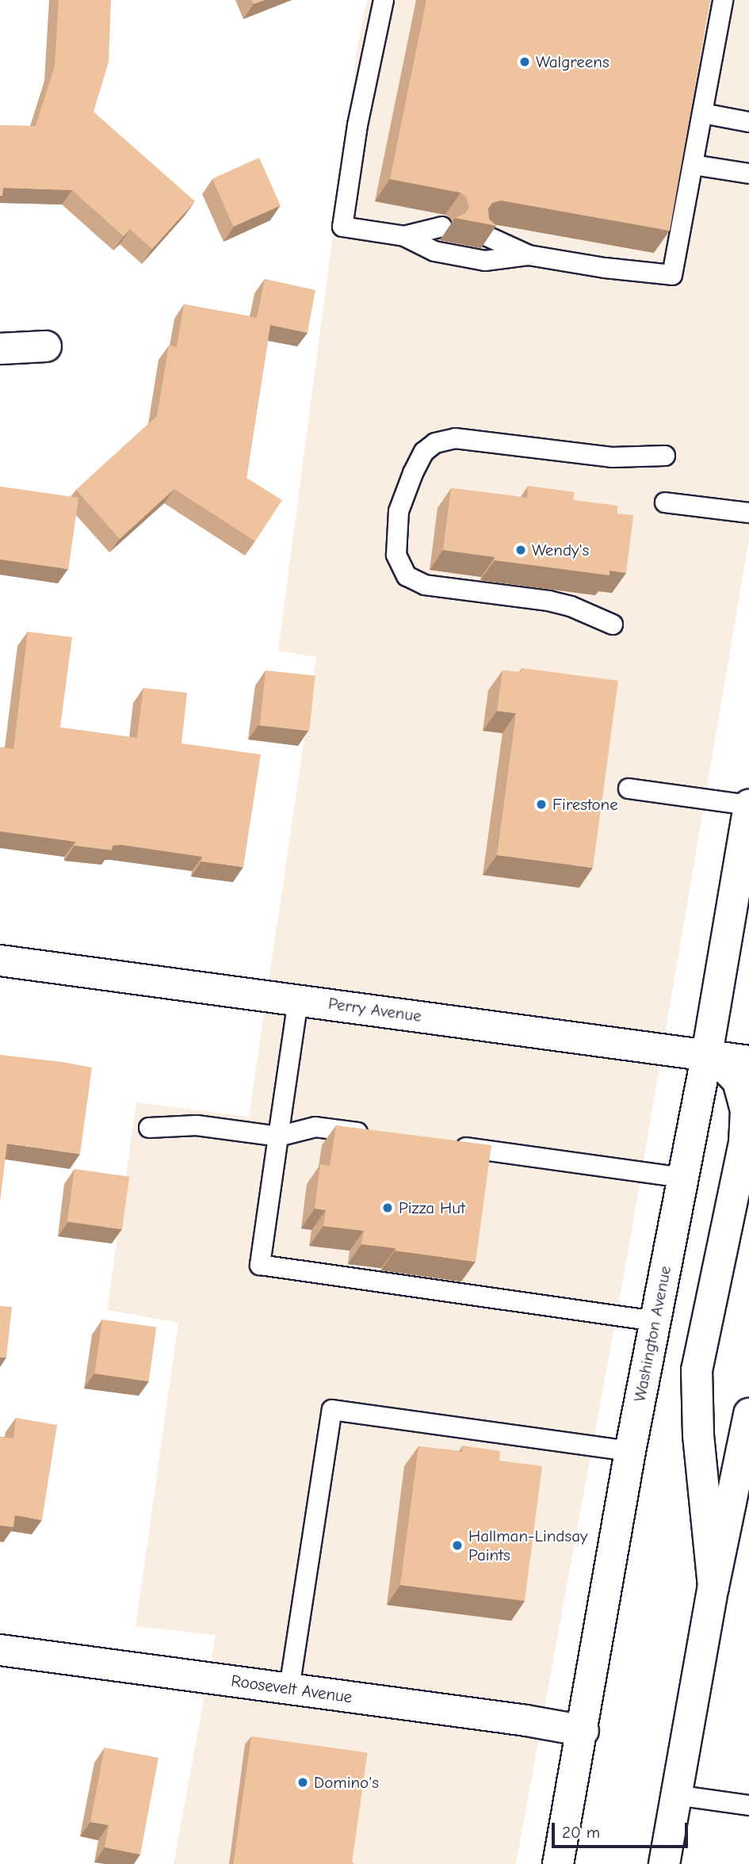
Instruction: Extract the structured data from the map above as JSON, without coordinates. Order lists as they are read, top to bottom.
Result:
{
  "streets": {
    "main road": ["Perry Avenue", "Washington Avenue", "Roosevelt Avenue"]
  },
  "crossings": [
    ["Perry Avenue", "Washington Avenue"],
    ["Washington Avenue", "Roosevelt Avenue"]
  ],
  "places": [
    "Walgreens",
    "Wendy's",
    "Firestone",
    "Pizza Hut",
    "Hallman-Lindsay Paints",
    "Domino's"
  ],
  "scale_bar": "20 m"
}
